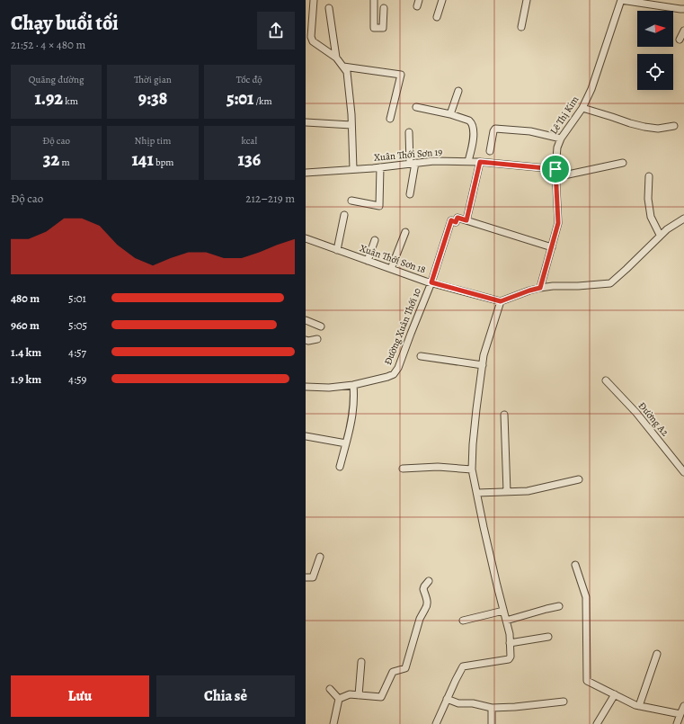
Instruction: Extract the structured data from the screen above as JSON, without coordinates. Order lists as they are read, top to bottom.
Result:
{
  "streets": {
    "street": [
      "Lê Thị Kim",
      "Xuân Thới Sơn 19",
      "Xuân Thới Sơn 18",
      "Đường Xuân Thới 10",
      "Đường A2"
    ]
  },
  "crossings": [
    ["Lê Thị Kim", "Xuân Thới Sơn 19"],
    ["Xuân Thới Sơn 18", "Đường Xuân Thới 10"]
  ],
  "north": "right",
  "page": {
    "heading": ["Chạy buổi tối", "21:52 · 4 × 480 m"],
    "stats": [
      ["Quãng đường", "1.92 km"],
      ["Thời gian", "9:38"],
      ["Tốc độ", "5:01 /km"],
      ["Độ cao", "32 m"],
      ["Nhịp tim", "141 bpm"],
      ["kcal", "136"]
    ],
    "chart": ["Độ cao", "212–219 m"],
    "list": [
      {
        "name": "480 m",
        "note": "5:01"
      },
      {
        "name": "960 m",
        "note": "5:05"
      },
      {
        "name": "1.4 km",
        "note": "4:57"
      },
      {
        "name": "1.9 km",
        "note": "4:59"
      }
    ],
    "buttons": ["Lưu", "Chia sẻ"]
  }
}
